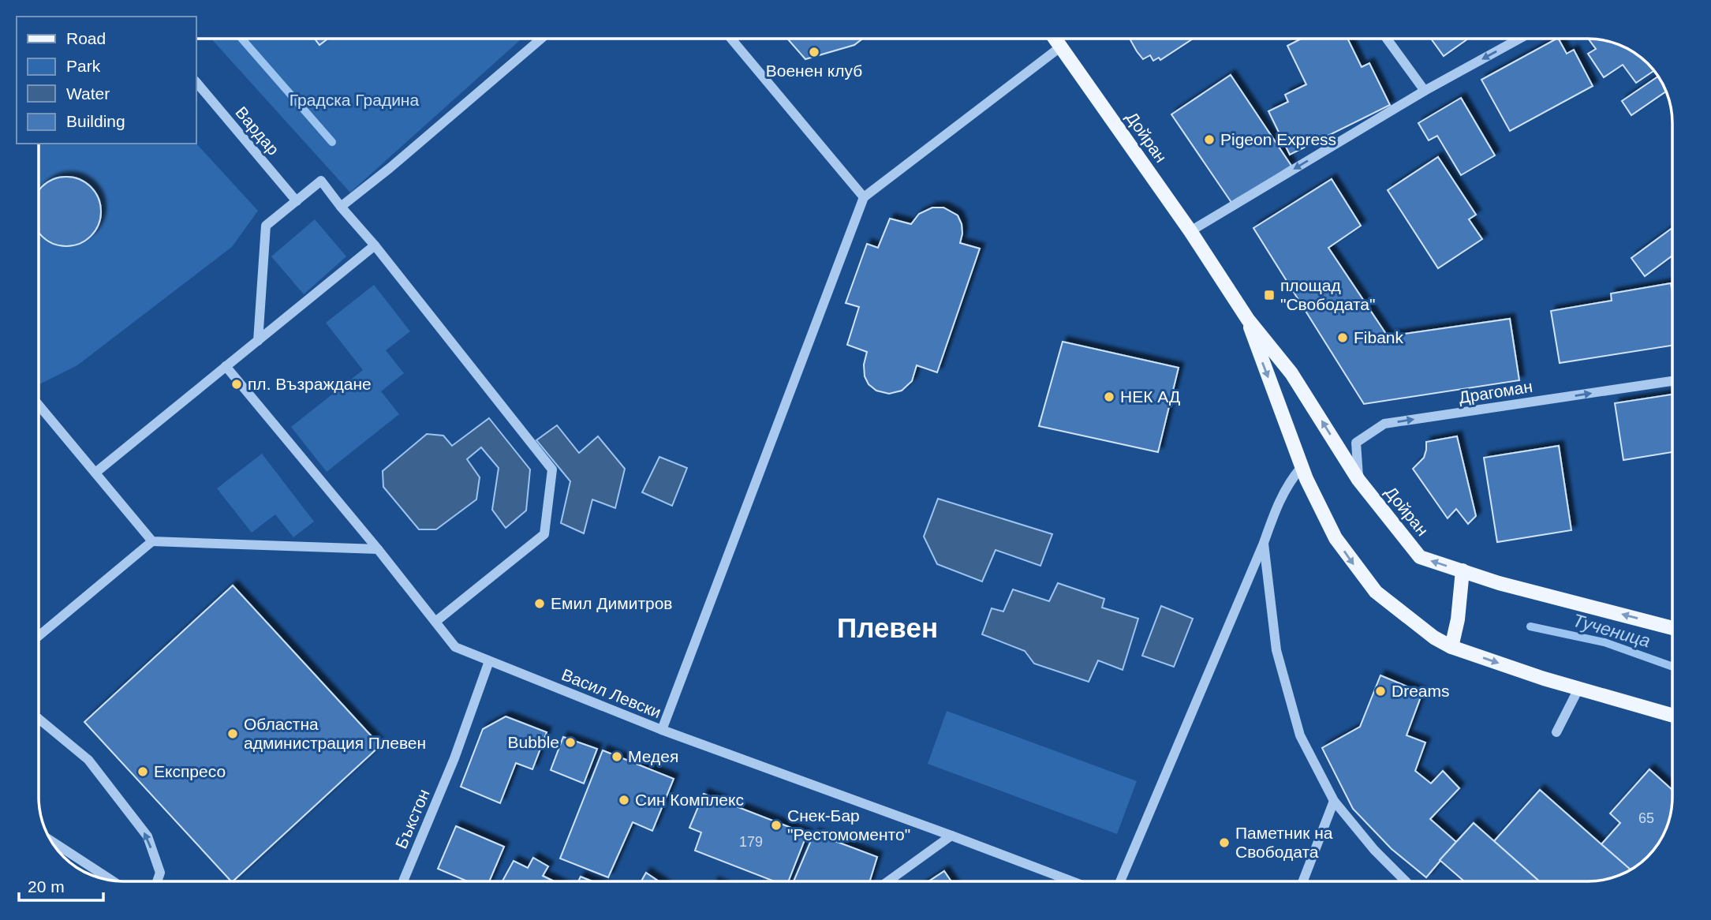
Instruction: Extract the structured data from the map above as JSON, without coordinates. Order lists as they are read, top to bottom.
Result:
{
  "streets": {
    "main road": ["Дойран"],
    "street": [
      "Вардар",
      "Драгоман",
      "Васил Левски",
      "Бъкстон"
    ]
  },
  "crossings": [
    ["Дойран", "Драгоман"],
    ["Васил Левски", "Бъкстон"]
  ],
  "one_way": ["Драгоман"],
  "districts": ["Плевен"],
  "water": ["Тученица"],
  "parks": ["Градска Градина"],
  "places": {
    "other": [
      "Военен клуб",
      "Pigeon Express",
      "Fibank",
      "пл. Възраждане",
      "НЕК АД",
      "Емил Димитров",
      "Dreams",
      "Областна администрация Плевен",
      "Bubble",
      "Медея",
      "Експресо",
      "Син Комплекс",
      "Снек-Бар \"Рестомоменто\"",
      "Паметник на Свободата"
    ],
    "transit": ["площад \"Свободата\""]
  },
  "house_numbers": ["65", "179"],
  "legend": [
    "Road",
    "Park",
    "Water",
    "Building"
  ],
  "scale_bar": "20 m"
}
